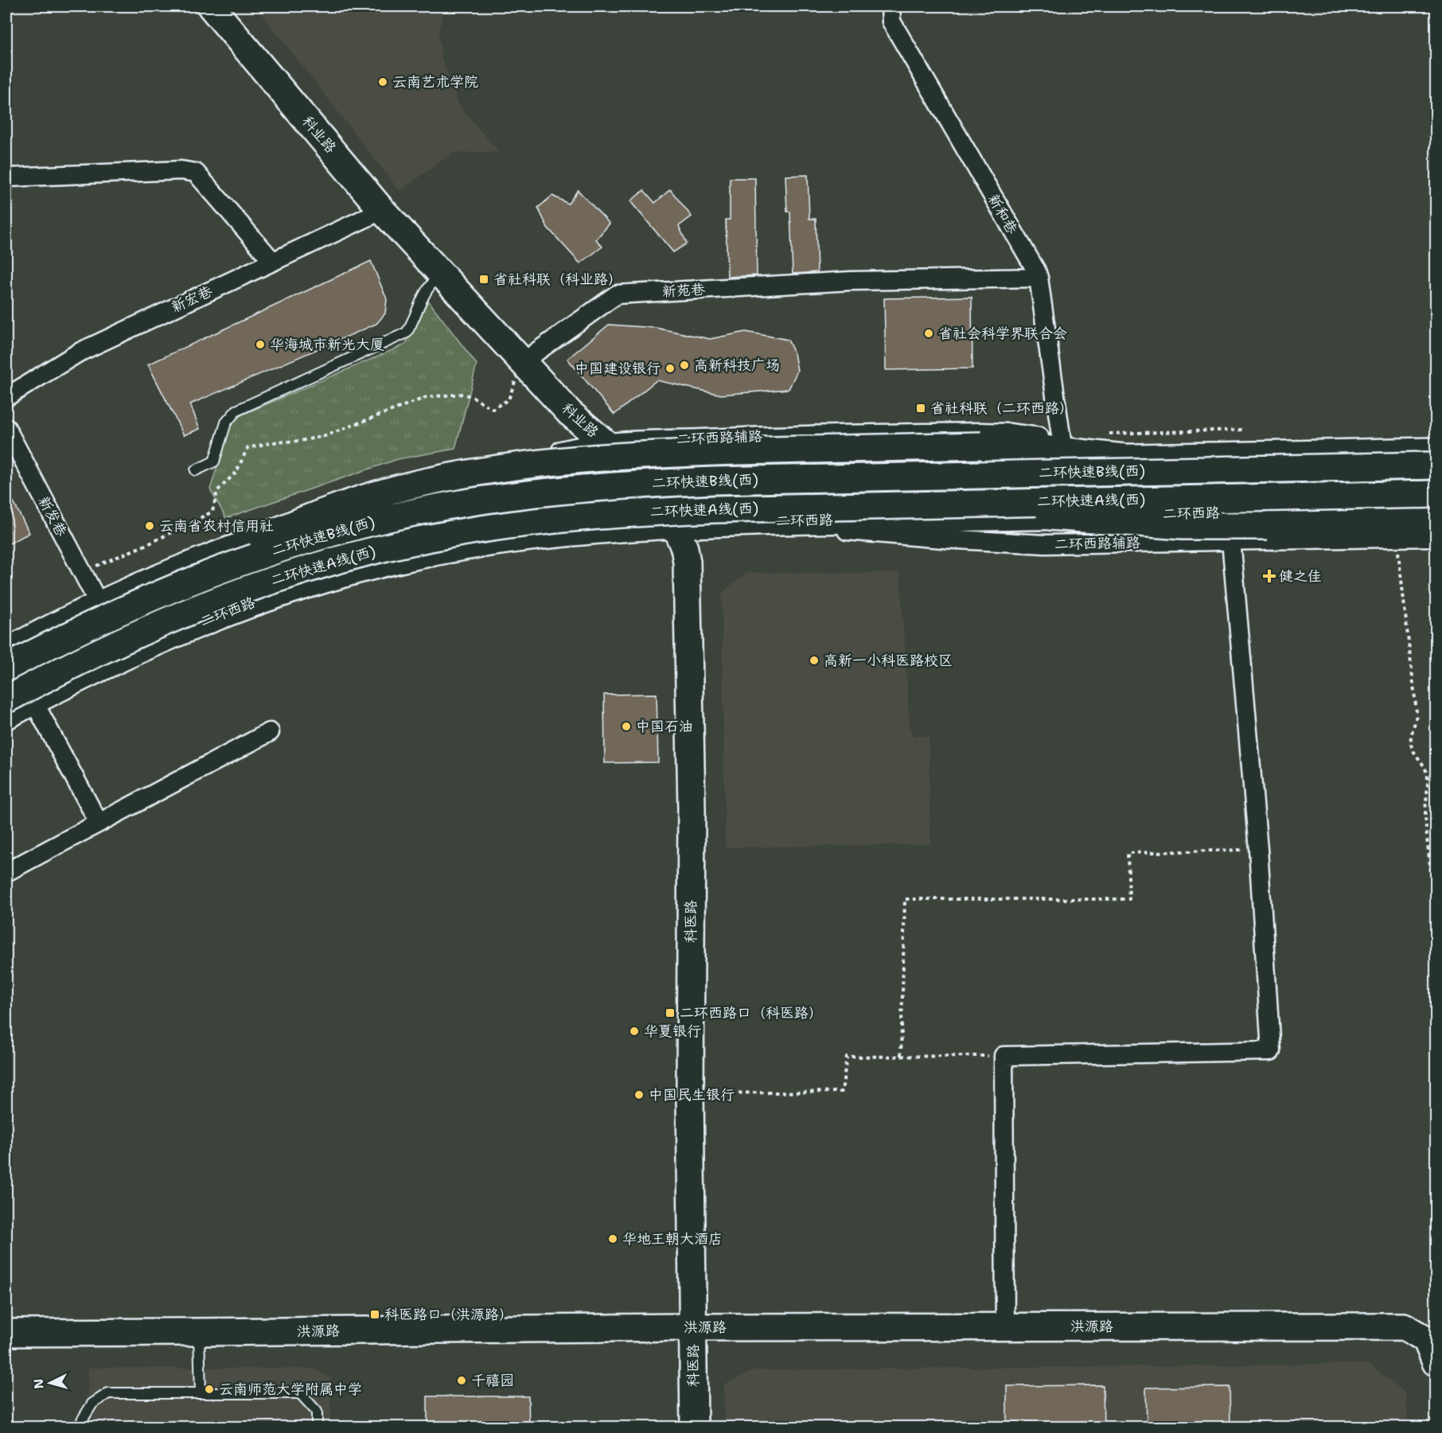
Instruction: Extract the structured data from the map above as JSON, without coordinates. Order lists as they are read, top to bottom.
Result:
{
  "streets": {
    "main road": [
      "科业路",
      "二环快速B线(西)",
      "二环快速A线(西)",
      "二环西路",
      "科医路",
      "洪源路"
    ],
    "street": [
      "新和巷",
      "新苑巷",
      "新宏巷",
      "二环西路辅路",
      "新发巷"
    ]
  },
  "crossings": [
    ["科业路", "新苑巷"],
    ["科业路", "新宏巷"],
    ["科业路", "二环西路辅路"],
    ["科业路", "科医路"],
    ["新和巷", "新苑巷"],
    ["新和巷", "二环西路辅路"],
    ["二环西路辅路", "二环西路"],
    ["二环西路辅路", "科医路"],
    ["二环西路", "科医路"],
    ["科医路", "洪源路"]
  ],
  "places": {
    "other": [
      "云南艺术学院",
      "省社会科学界联合会",
      "华海城市新光大厦",
      "高新科技广场",
      "中国建设银行",
      "云南省农村信用社",
      "高新一小科医路校区",
      "中国石油",
      "华夏银行",
      "中国民生银行",
      "华地王朝大酒店",
      "千禧园",
      "云南师范大学附属中学"
    ],
    "transit": [
      "省社科联（科业路）",
      "省社科联（二环西路）",
      "二环西路口（科医路）",
      "科医路口（洪源路）"
    ],
    "health": ["健之佳"]
  },
  "north": "left"
}
